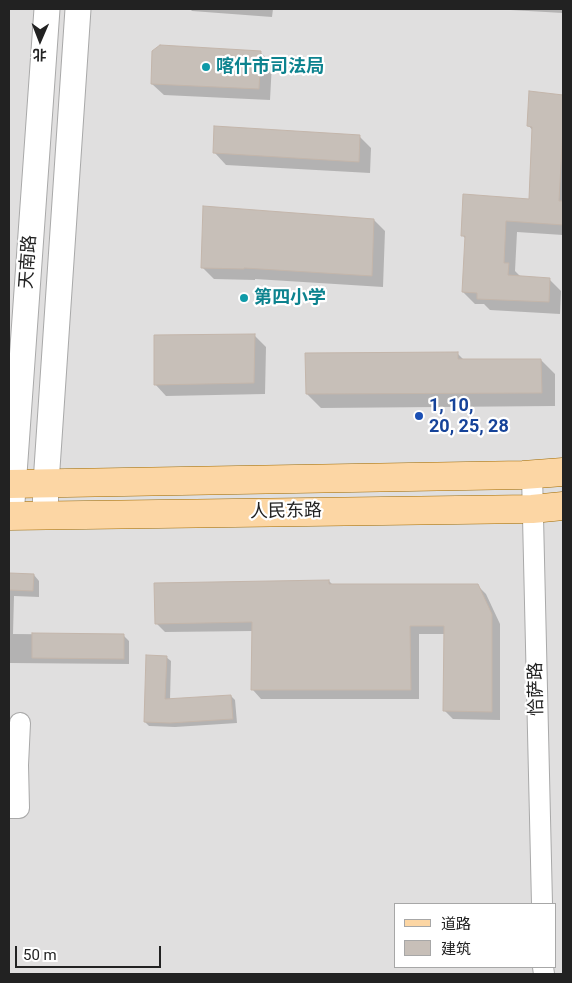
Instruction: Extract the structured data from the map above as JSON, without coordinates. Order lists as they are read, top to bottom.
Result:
{
  "streets": {
    "main road": ["人民东路"],
    "street": ["天南路", "恰萨路"]
  },
  "crossings": [
    ["天南路", "人民东路"],
    ["人民东路", "恰萨路"]
  ],
  "places": ["喀什市司法局", "第四小学", "1, 10, 20, 25, 28"],
  "legend": ["道路", "建筑"],
  "scale_bar": "50 m",
  "north": "bottom"
}
